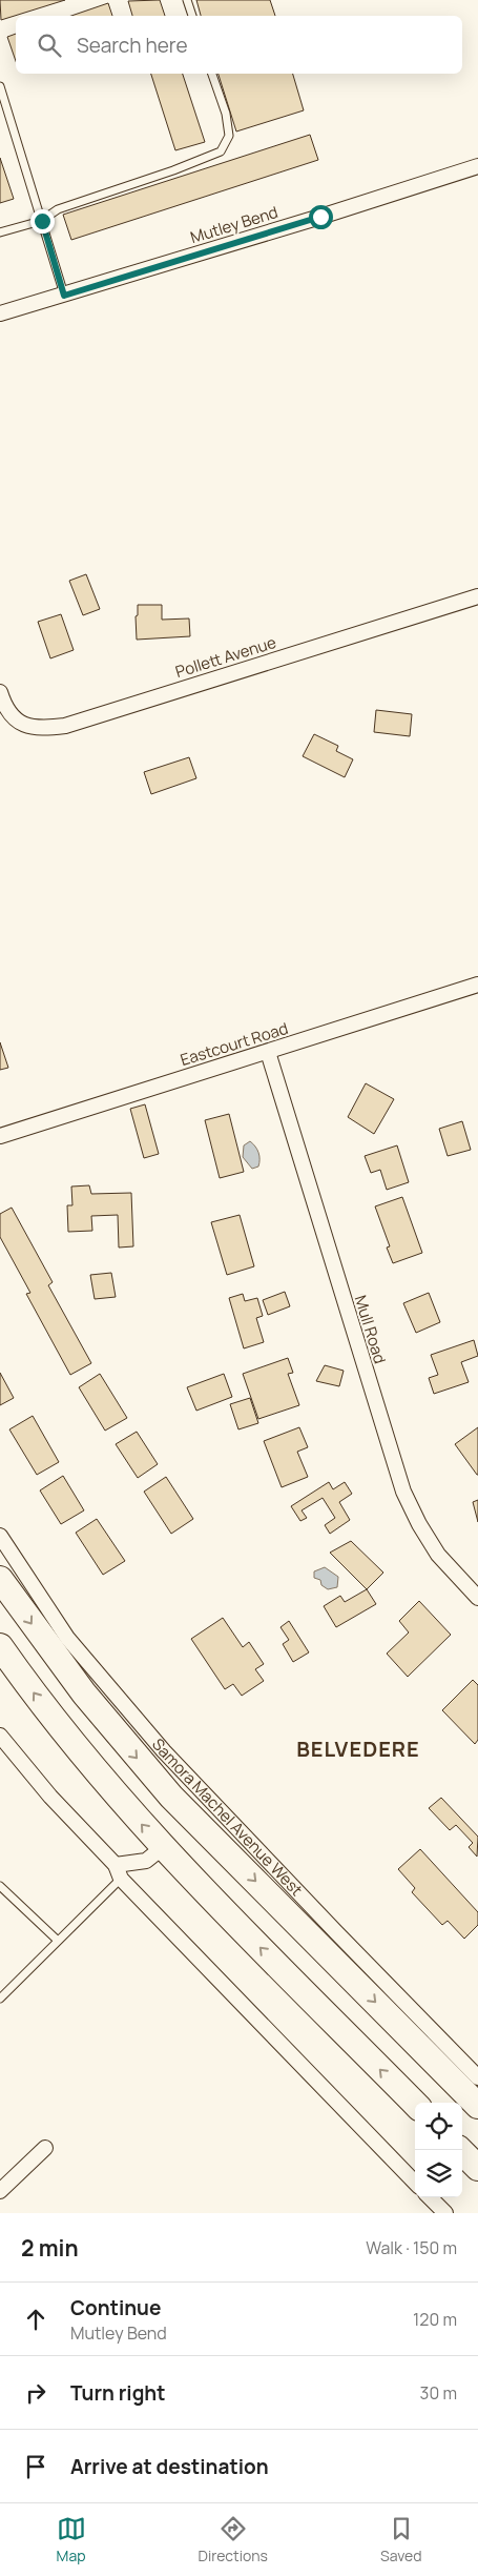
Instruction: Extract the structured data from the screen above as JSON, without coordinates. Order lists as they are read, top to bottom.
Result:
{
  "streets": {
    "highway": ["Samora Machel Avenue West"],
    "street": [
      "Mutley Bend",
      "Pollett Avenue",
      "Eastcourt Road",
      "Mull Road"
    ]
  },
  "crossings": [
    ["Eastcourt Road", "Mull Road"]
  ],
  "districts": ["BELVEDERE"],
  "page": {
    "search": "Search here",
    "heading": ["2 min", "Walk · 150 m"],
    "list": [
      ["Continue", "Mutley Bend", "120 m"],
      ["Turn right", "30 m"],
      "Arrive at destination"
    ],
    "nav": ["Map", "Directions", "Saved"]
  }
}
